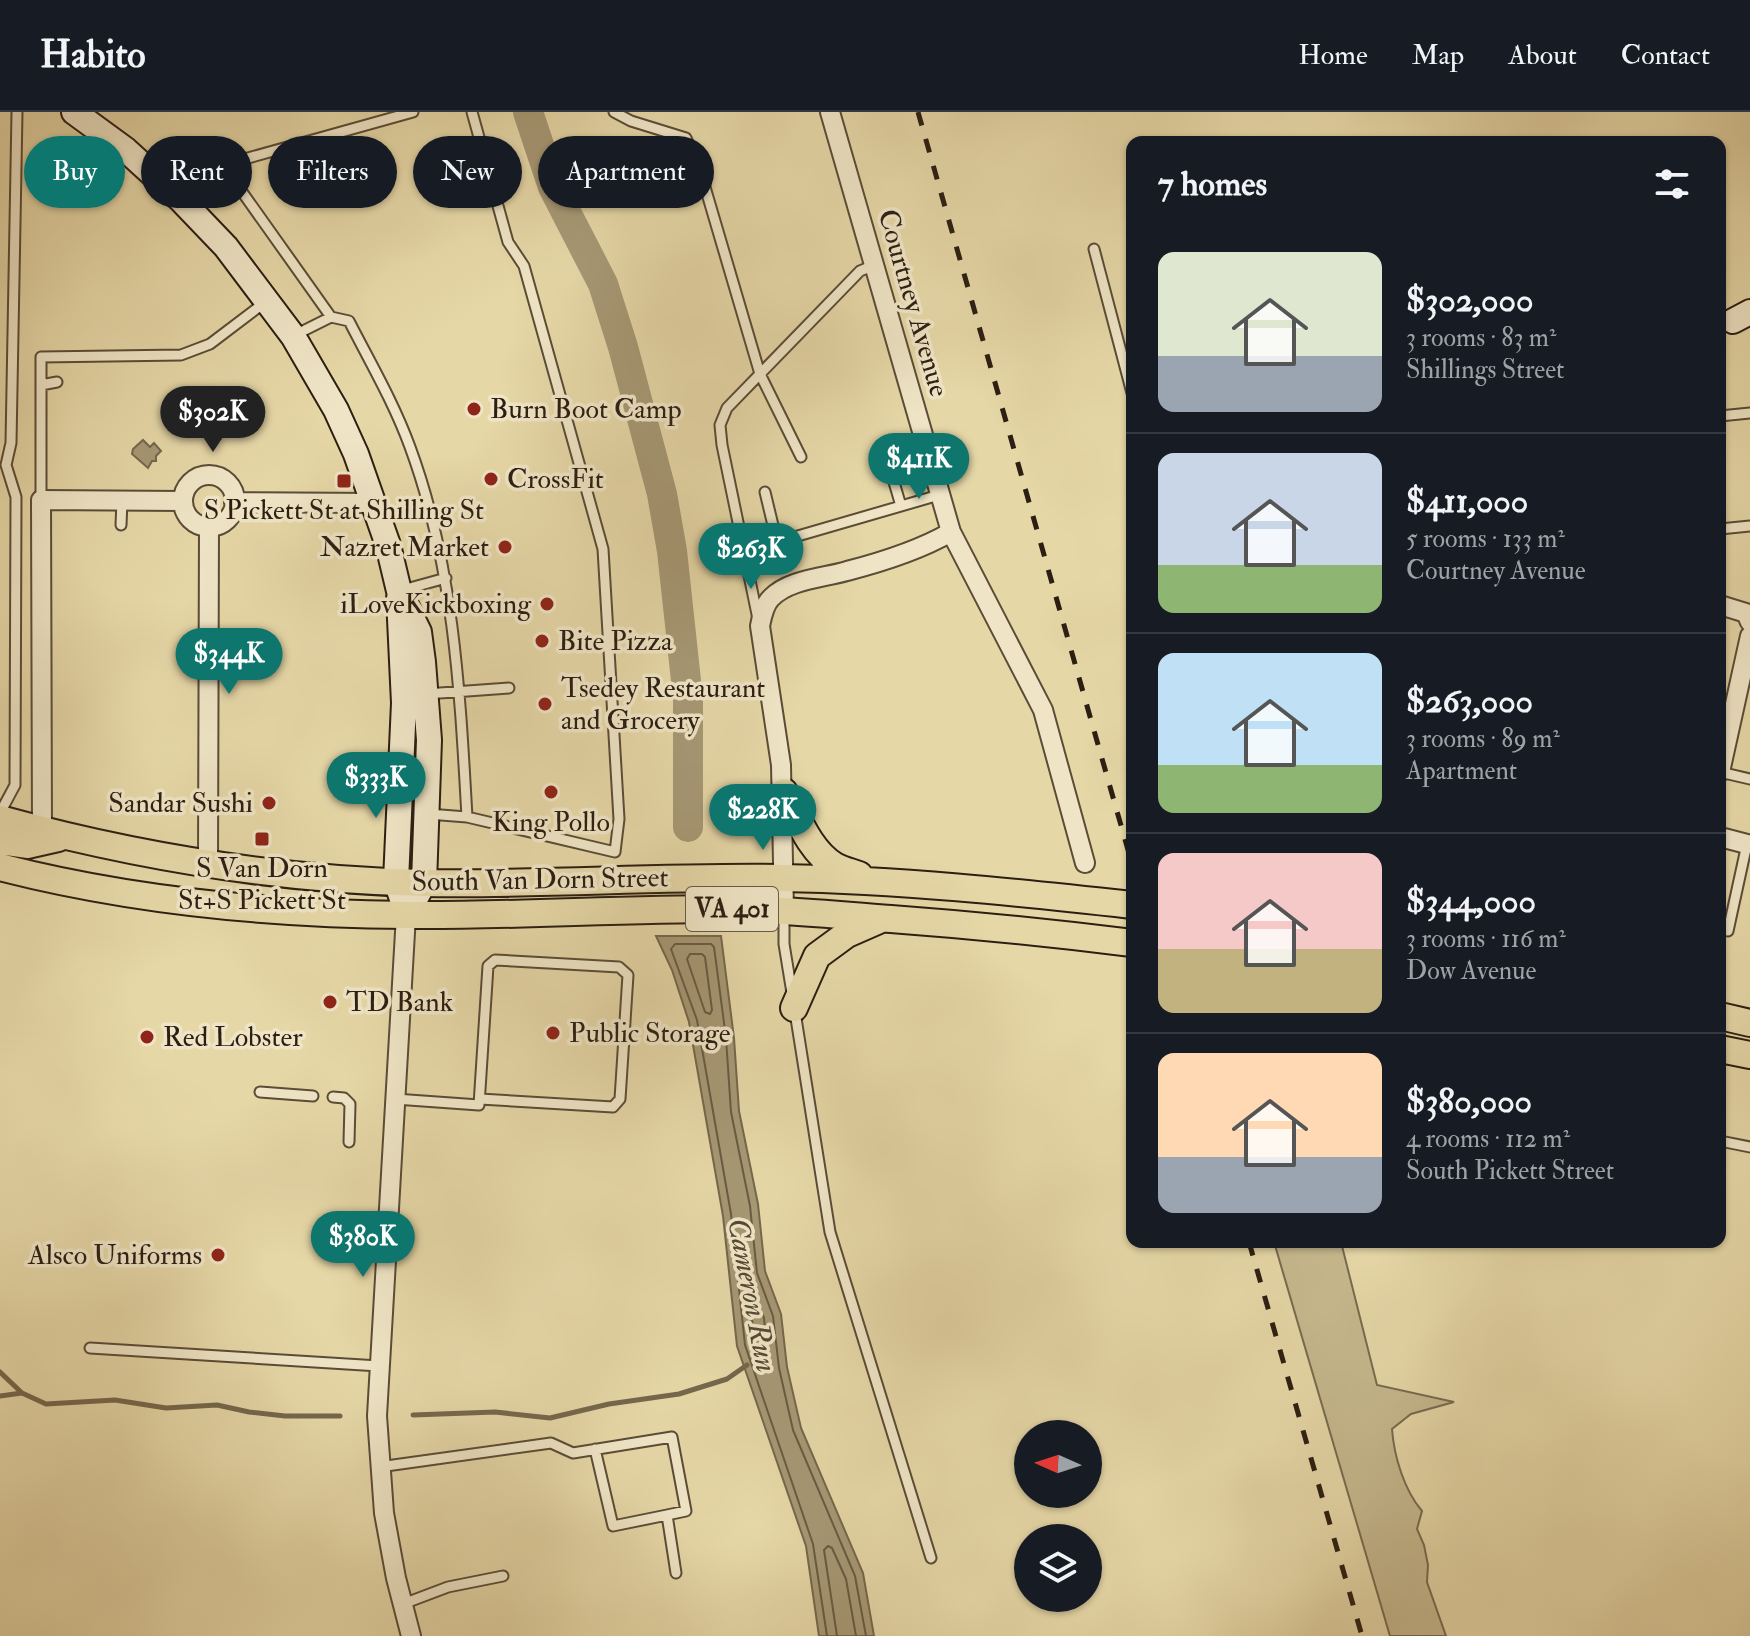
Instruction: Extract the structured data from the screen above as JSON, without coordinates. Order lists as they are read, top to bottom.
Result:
{
  "streets": {
    "main road": ["South Van Dorn Street", "VA 401"],
    "street": ["Courtney Avenue"]
  },
  "water": ["Cameron Run"],
  "places": {
    "other": [
      "Burn Boot Camp",
      "CrossFit",
      "Nazret Market",
      "iLoveKickboxing",
      "Bite Pizza",
      "Tsedey Restaurant and Grocery",
      "King Pollo",
      "Sandar Sushi",
      "TD Bank",
      "Public Storage",
      "Red Lobster",
      "Alsco Uniforms"
    ],
    "transit": ["S Pickett St at Shilling St", "S Van Dorn St+S Pickett St"]
  },
  "north": "left",
  "page": {
    "header": "Habito",
    "nav": [
      "Home",
      "Map",
      "About",
      "Contact"
    ],
    "chip": [
      "Buy",
      "Rent",
      "Filters",
      "New",
      "Apartment"
    ],
    "heading": "7 homes",
    "list": [
      {
        "name": "$302,000",
        "note": "3 rooms · 83 m² · Shillings Street"
      },
      {
        "name": "$411,000",
        "note": "5 rooms · 133 m² · Courtney Avenue"
      },
      {
        "name": "$263,000",
        "note": "3 rooms · 89 m² · Apartment"
      },
      {
        "name": "$344,000",
        "note": "3 rooms · 116 m² · Dow Avenue"
      },
      {
        "name": "$380,000",
        "note": "4 rooms · 112 m² · South Pickett Street"
      }
    ],
    "price": [
      "$302K",
      "$411K",
      "$263K",
      "$344K",
      "$333K",
      "$228K",
      "$380K"
    ]
  }
}
